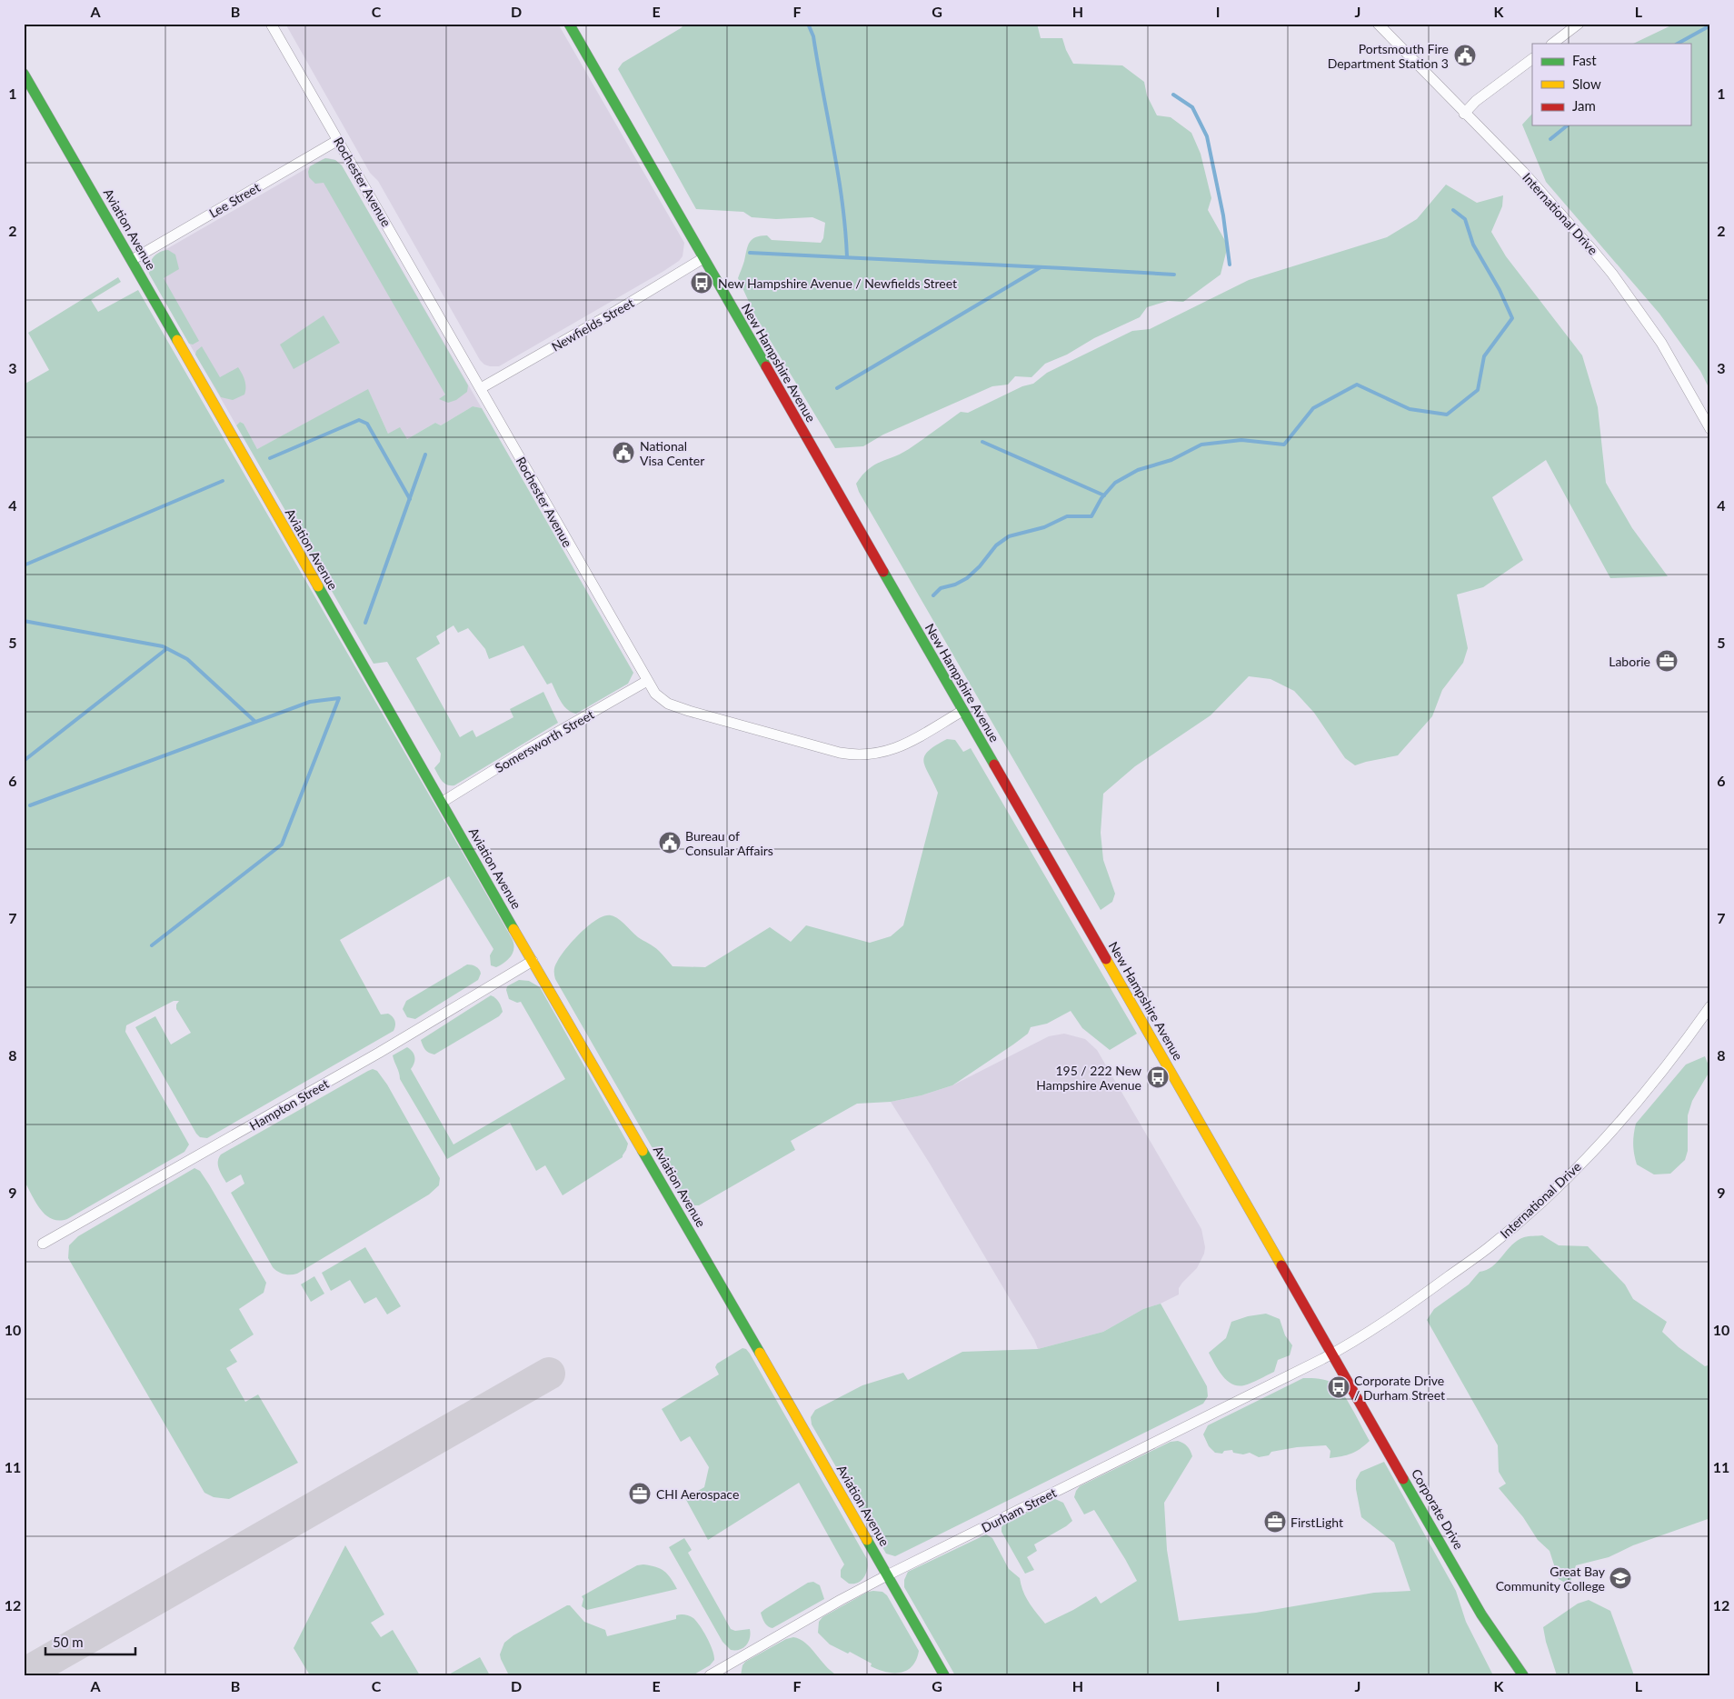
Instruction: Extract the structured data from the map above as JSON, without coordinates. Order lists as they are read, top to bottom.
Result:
{
  "streets": {
    "street": [
      "Rochester Avenue",
      "Lee Street",
      "International Drive",
      "Aviation Avenue",
      "Newfields Street",
      "New Hampshire Avenue",
      "Somersworth Street",
      "Hampton Street",
      "Corporate Drive",
      "Durham Street"
    ]
  },
  "crossings": [
    ["Rochester Avenue", "Lee Street"],
    ["Rochester Avenue", "Newfields Street"],
    ["Rochester Avenue", "New Hampshire Avenue"],
    ["Rochester Avenue", "Somersworth Street"],
    ["Lee Street", "Aviation Avenue"],
    ["International Drive", "New Hampshire Avenue"],
    ["International Drive", "Corporate Drive"],
    ["International Drive", "Durham Street"],
    ["Aviation Avenue", "Somersworth Street"],
    ["Aviation Avenue", "Hampton Street"],
    ["Aviation Avenue", "Durham Street"],
    ["Newfields Street", "New Hampshire Avenue"],
    ["New Hampshire Avenue", "Corporate Drive"],
    ["New Hampshire Avenue", "Durham Street"],
    ["Corporate Drive", "Durham Street"]
  ],
  "places": {
    "public building": ["Portsmouth Fire Department Station 3", "National Visa Center", "Bureau of Consular Affairs"],
    "bus stop": ["New Hampshire Avenue / Newfields Street", "195 / 222 New Hampshire Avenue", "Corporate Drive / Durham Street"],
    "office": ["Laborie", "CHI Aerospace", "FirstLight"],
    "school or university": ["Great Bay Community College"]
  },
  "legend": ["Fast", "Slow", "Jam"],
  "scale_bar": "50 m",
  "grid": {
    "columns": [
      "A",
      "B",
      "C",
      "D",
      "E",
      "F",
      "G",
      "H",
      "I",
      "J",
      "K",
      "L"
    ],
    "rows": [
      "1",
      "2",
      "3",
      "4",
      "5",
      "6",
      "7",
      "8",
      "9",
      "10",
      "11",
      "12"
    ]
  }
}
